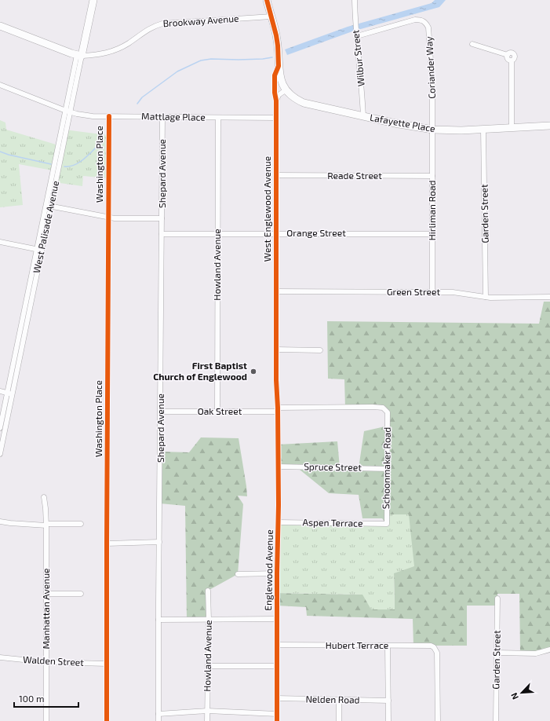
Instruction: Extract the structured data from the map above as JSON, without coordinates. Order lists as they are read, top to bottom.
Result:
{
  "streets": {
    "street": [
      "Brookway Avenue",
      "Wilbur Street",
      "Coriander Way",
      "Mattlage Place",
      "Lafayette Place",
      "Washington Place",
      "Shepard Avenue",
      "Reade Street",
      "West Englewood Avenue",
      "Hirliman Road",
      "Garden Street",
      "West Palisade Avenue",
      "Orange Street",
      "Howland Avenue",
      "Green Street",
      "Oak Street",
      "Spruce Street",
      "Schoonmaker Road",
      "Aspen Terrace",
      "Englewood Avenue",
      "Manhattan Avenue",
      "Hubert Terrace",
      "Walden Street",
      "Nelden Road"
    ]
  },
  "crossings": [
    ["Brookway Avenue", "West Englewood Avenue"],
    ["Brookway Avenue", "West Palisade Avenue"],
    ["Wilbur Street", "Coriander Way"],
    ["Wilbur Street", "Lafayette Place"],
    ["Coriander Way", "Lafayette Place"],
    ["Coriander Way", "Hirliman Road"],
    ["Mattlage Place", "Washington Place"],
    ["Mattlage Place", "Shepard Avenue"],
    ["Mattlage Place", "West Englewood Avenue"],
    ["Mattlage Place", "West Palisade Avenue"],
    ["Mattlage Place", "Howland Avenue"],
    ["Lafayette Place", "West Englewood Avenue"],
    ["Lafayette Place", "Hirliman Road"],
    ["Lafayette Place", "Garden Street"],
    ["Washington Place", "Walden Street"],
    ["Shepard Avenue", "Orange Street"],
    ["Shepard Avenue", "Oak Street"],
    ["Reade Street", "West Englewood Avenue"],
    ["Reade Street", "Hirliman Road"],
    ["West Englewood Avenue", "Orange Street"],
    ["West Englewood Avenue", "Green Street"],
    ["West Englewood Avenue", "Oak Street"],
    ["West Englewood Avenue", "Englewood Avenue"],
    ["Hirliman Road", "Orange Street"],
    ["Hirliman Road", "Green Street"],
    ["Garden Street", "Green Street"],
    ["Orange Street", "Howland Avenue"],
    ["Howland Avenue", "Oak Street"],
    ["Oak Street", "Schoonmaker Road"],
    ["Spruce Street", "Schoonmaker Road"],
    ["Spruce Street", "Englewood Avenue"],
    ["Schoonmaker Road", "Aspen Terrace"],
    ["Aspen Terrace", "Englewood Avenue"],
    ["Englewood Avenue", "Hubert Terrace"],
    ["Englewood Avenue", "Nelden Road"],
    ["Manhattan Avenue", "Walden Street"]
  ],
  "places": ["First Baptist Church of Englewood"],
  "scale_bar": "100 m",
  "north": "bottom left"
}
